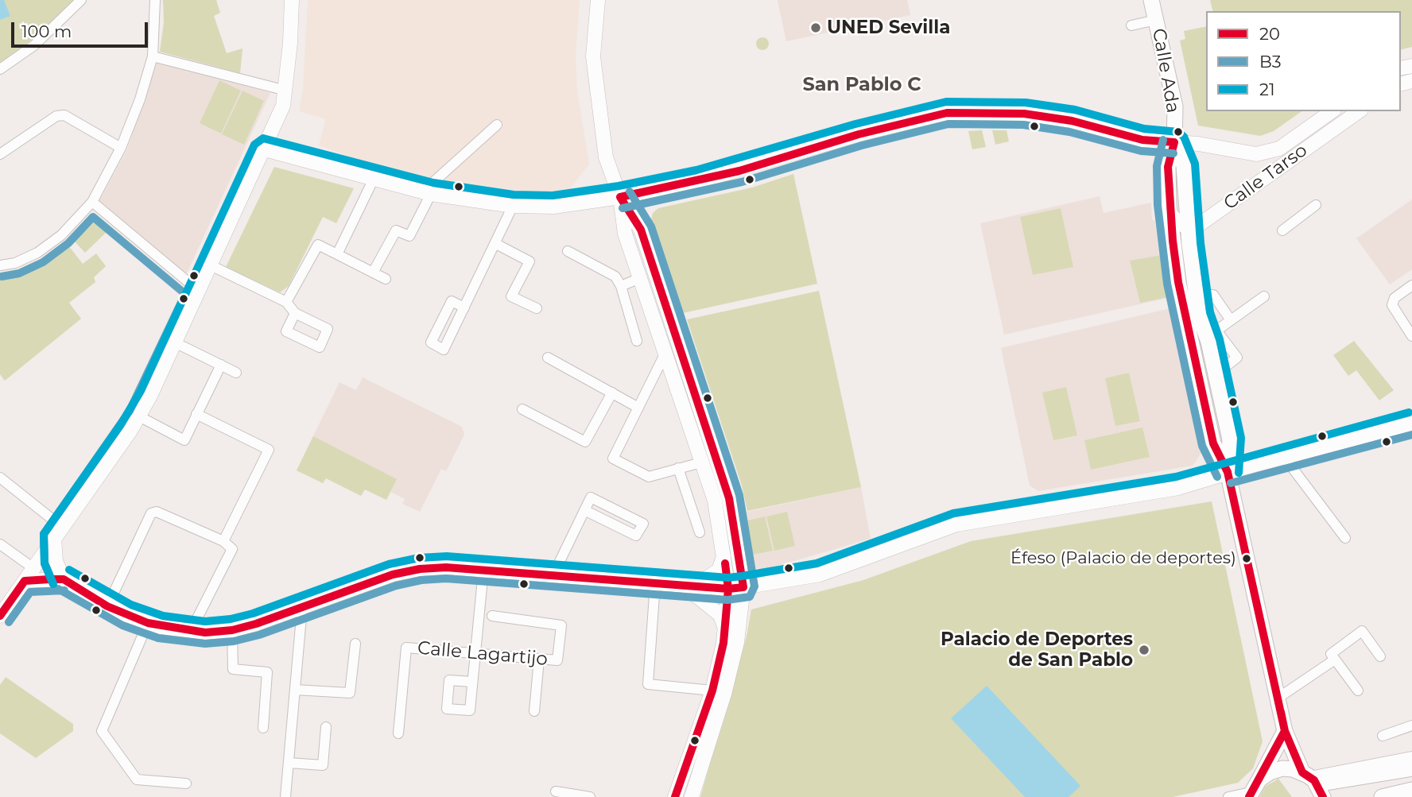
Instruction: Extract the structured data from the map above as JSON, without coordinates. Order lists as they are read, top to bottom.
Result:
{
  "streets": {
    "main road": ["Calle Ada"],
    "street": ["Calle Tarso", "Calle Lagartijo"]
  },
  "crossings": [
    ["Calle Ada", "Calle Tarso"]
  ],
  "districts": ["San Pablo C"],
  "places": ["UNED Sevilla", "Éfeso (Palacio de deportes)", "Palacio de Deportes de San Pablo"],
  "lines": ["transit line 21", "transit line 20", "transit line B3"],
  "legend": ["20", "B3", "21"],
  "scale_bar": "100 m"
}
